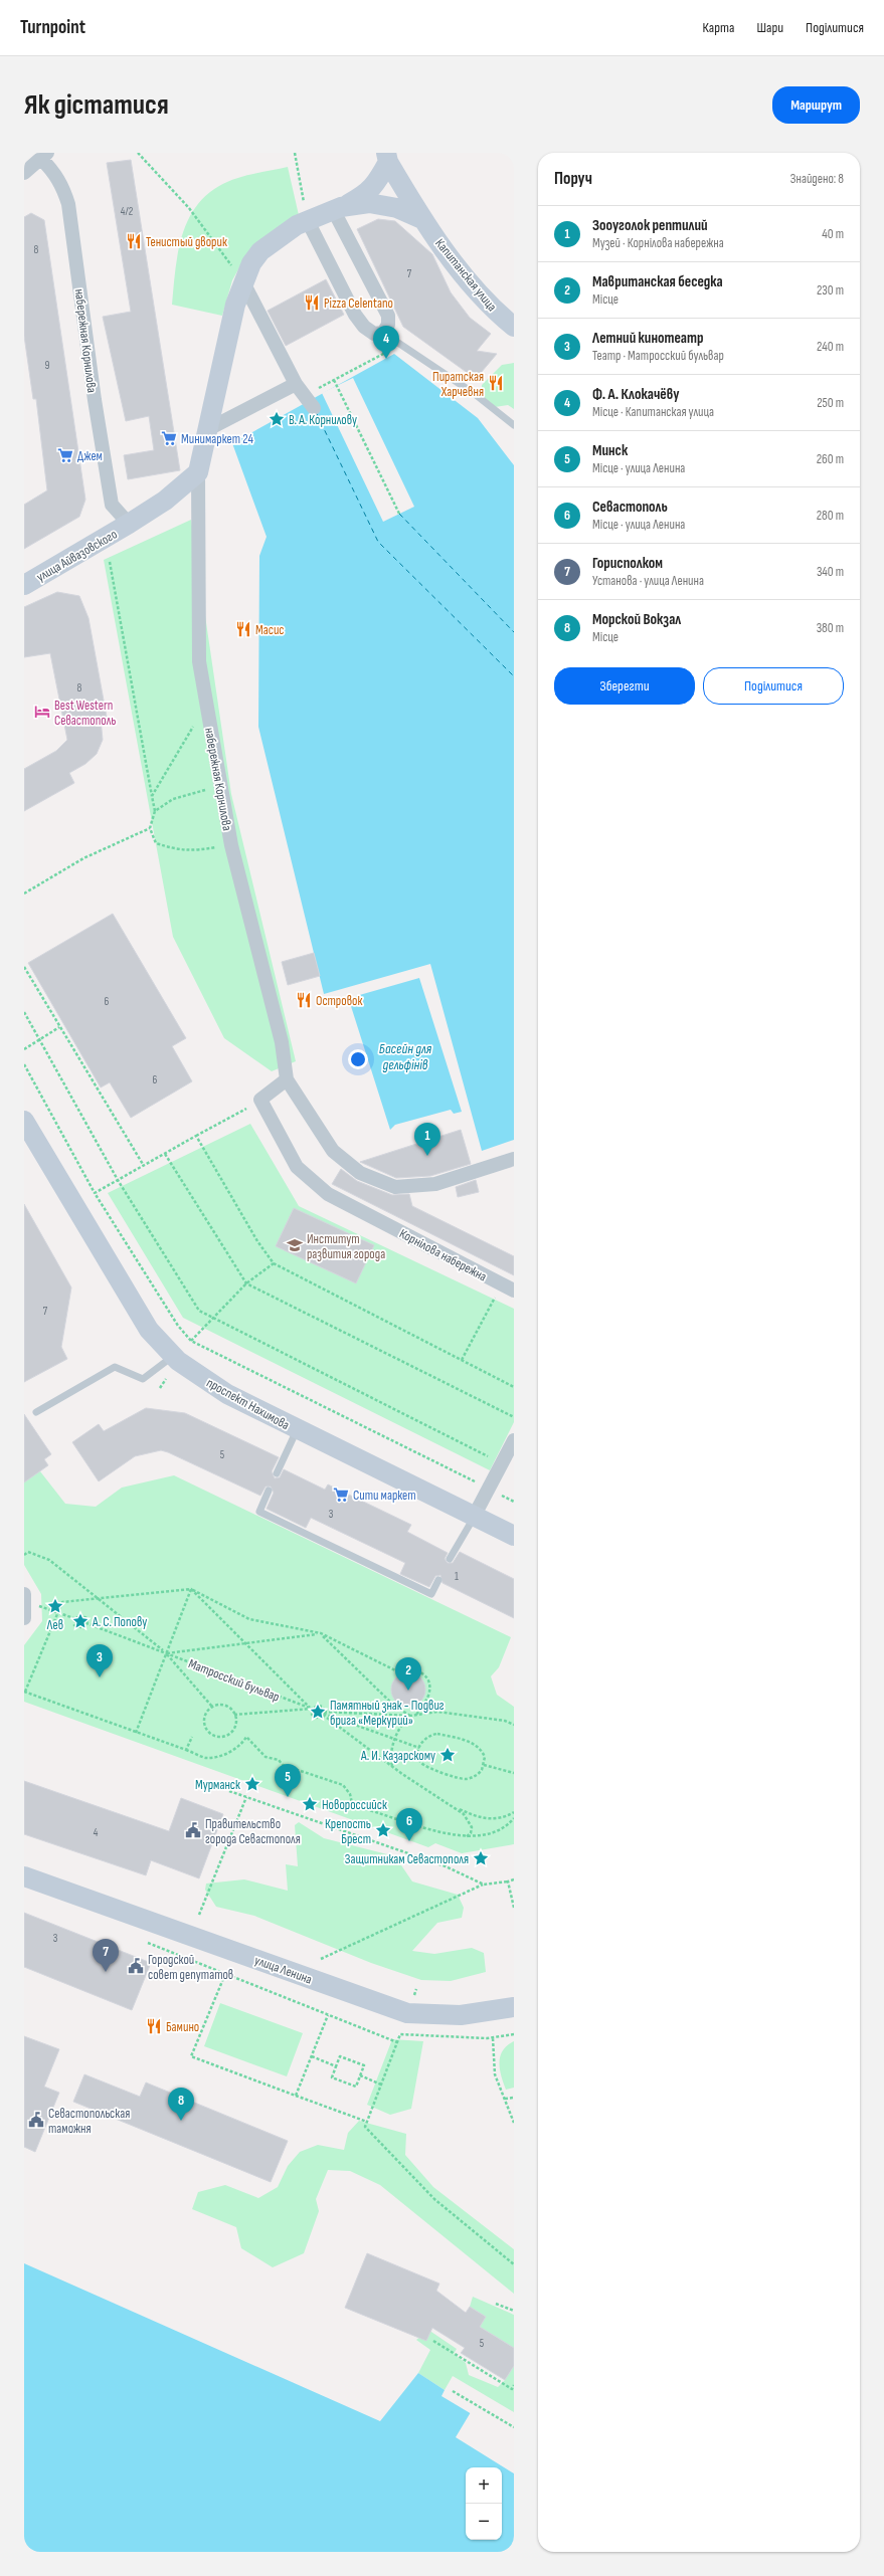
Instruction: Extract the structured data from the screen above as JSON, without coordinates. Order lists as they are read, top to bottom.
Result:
{
  "streets": {
    "main road": [
      "Капитанская улица",
      "улица Айвазовского",
      "проспект Нахимова",
      "улица Ленина"
    ],
    "street": ["набережная Корнилова", "Корнілова набережна"],
    "path": ["Матросский бульвар"]
  },
  "crossings": [
    ["набережная Корнилова", "улица Айвазовского"],
    ["набережная Корнилова", "Корнілова набережна"]
  ],
  "water": ["Басейн для дельфiнiв"],
  "places": {
    "restaurant": [
      "Тенистый дворик",
      "Pizza Celentano",
      "Пиратская Харчевня",
      "Масис",
      "Островок",
      "Бамино"
    ],
    "place": [
      "В. А. Корнилову",
      "Лев",
      "А. С. Попову",
      "Памятный знак - Подвиг брига «Меркурий»",
      "А. И. Казарскому",
      "Мурманск",
      "Новороссийск",
      "Крепость Брест",
      "Защитникам Севастополя"
    ],
    "supermarket": ["Минимаркет 24", "Джем", "Сити маркет"],
    "hotel": ["Best Western Севастополь"],
    "school or university": ["Институт развития города"],
    "public building": ["Правительство города Севастополя", "Городской совет депутатов", "Севастопольская таможня"]
  },
  "house_numbers": [
    "4/2",
    "8",
    "7",
    "9",
    "8",
    "6",
    "6",
    "7",
    "5",
    "3",
    "1",
    "4",
    "3",
    "5"
  ],
  "page": {
    "header": "Turnpoint",
    "nav": ["Карта", "Шари", "Поділитися"],
    "buttons": [
      "Маршрут",
      ["Зберегти", "Поділитися"]
    ],
    "title": "Як дістатися",
    "heading": ["Поруч", "Знайдено: 8"],
    "list": [
      {
        "mark": "1",
        "name": "Зооуголок рептилий",
        "note": "Музей · Корнілова набережна",
        "value": "40 m"
      },
      {
        "mark": "2",
        "name": "Мавританская беседка",
        "note": "Місце",
        "value": "230 m"
      },
      {
        "mark": "3",
        "name": "Летний кинотеатр",
        "note": "Театр · Матросский бульвар",
        "value": "240 m"
      },
      {
        "mark": "4",
        "name": "Ф. А. Клокачёву",
        "note": "Місце · Капитанская улица",
        "value": "250 m"
      },
      {
        "mark": "5",
        "name": "Минск",
        "note": "Місце · улица Ленина",
        "value": "260 m"
      },
      {
        "mark": "6",
        "name": "Севастополь",
        "note": "Місце · улица Ленина",
        "value": "280 m"
      },
      {
        "mark": "7",
        "name": "Горисполком",
        "note": "Установа · улица Ленина",
        "value": "340 m"
      },
      {
        "mark": "8",
        "name": "Морской Вокзал",
        "note": "Місце",
        "value": "380 m"
      }
    ],
    "pins": [
      "4",
      "1",
      "3",
      "2",
      "5",
      "6",
      "7",
      "8"
    ],
    "map_buttons": ["+", "−"]
  }
}
